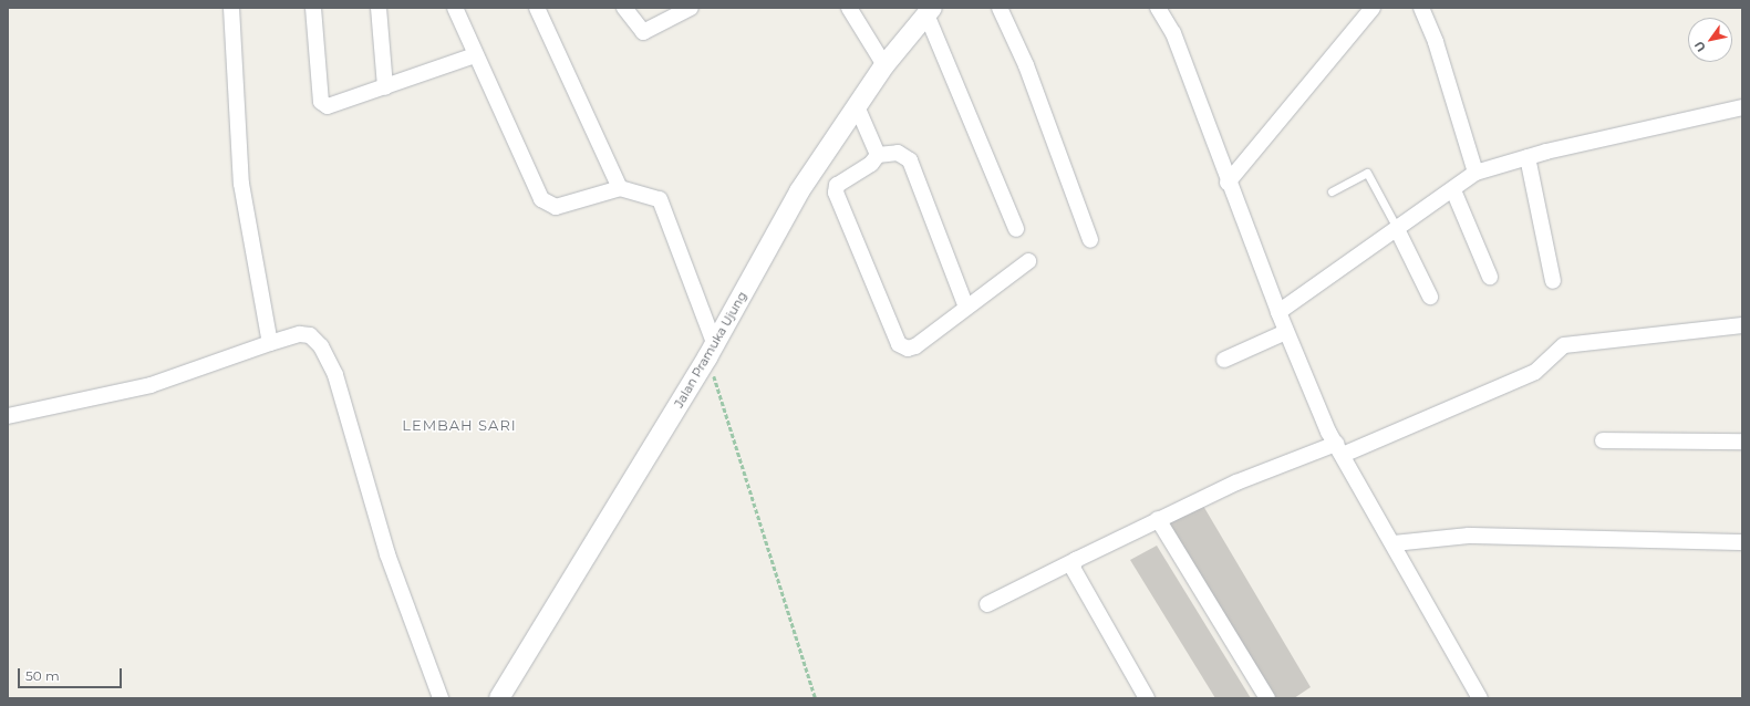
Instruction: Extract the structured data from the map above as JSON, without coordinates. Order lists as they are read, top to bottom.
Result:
{
  "streets": {
    "street": ["Jalan Pramuka Ujung"]
  },
  "districts": ["LEMBAH SARI"],
  "scale_bar": "50 m",
  "north": "bottom left"
}
